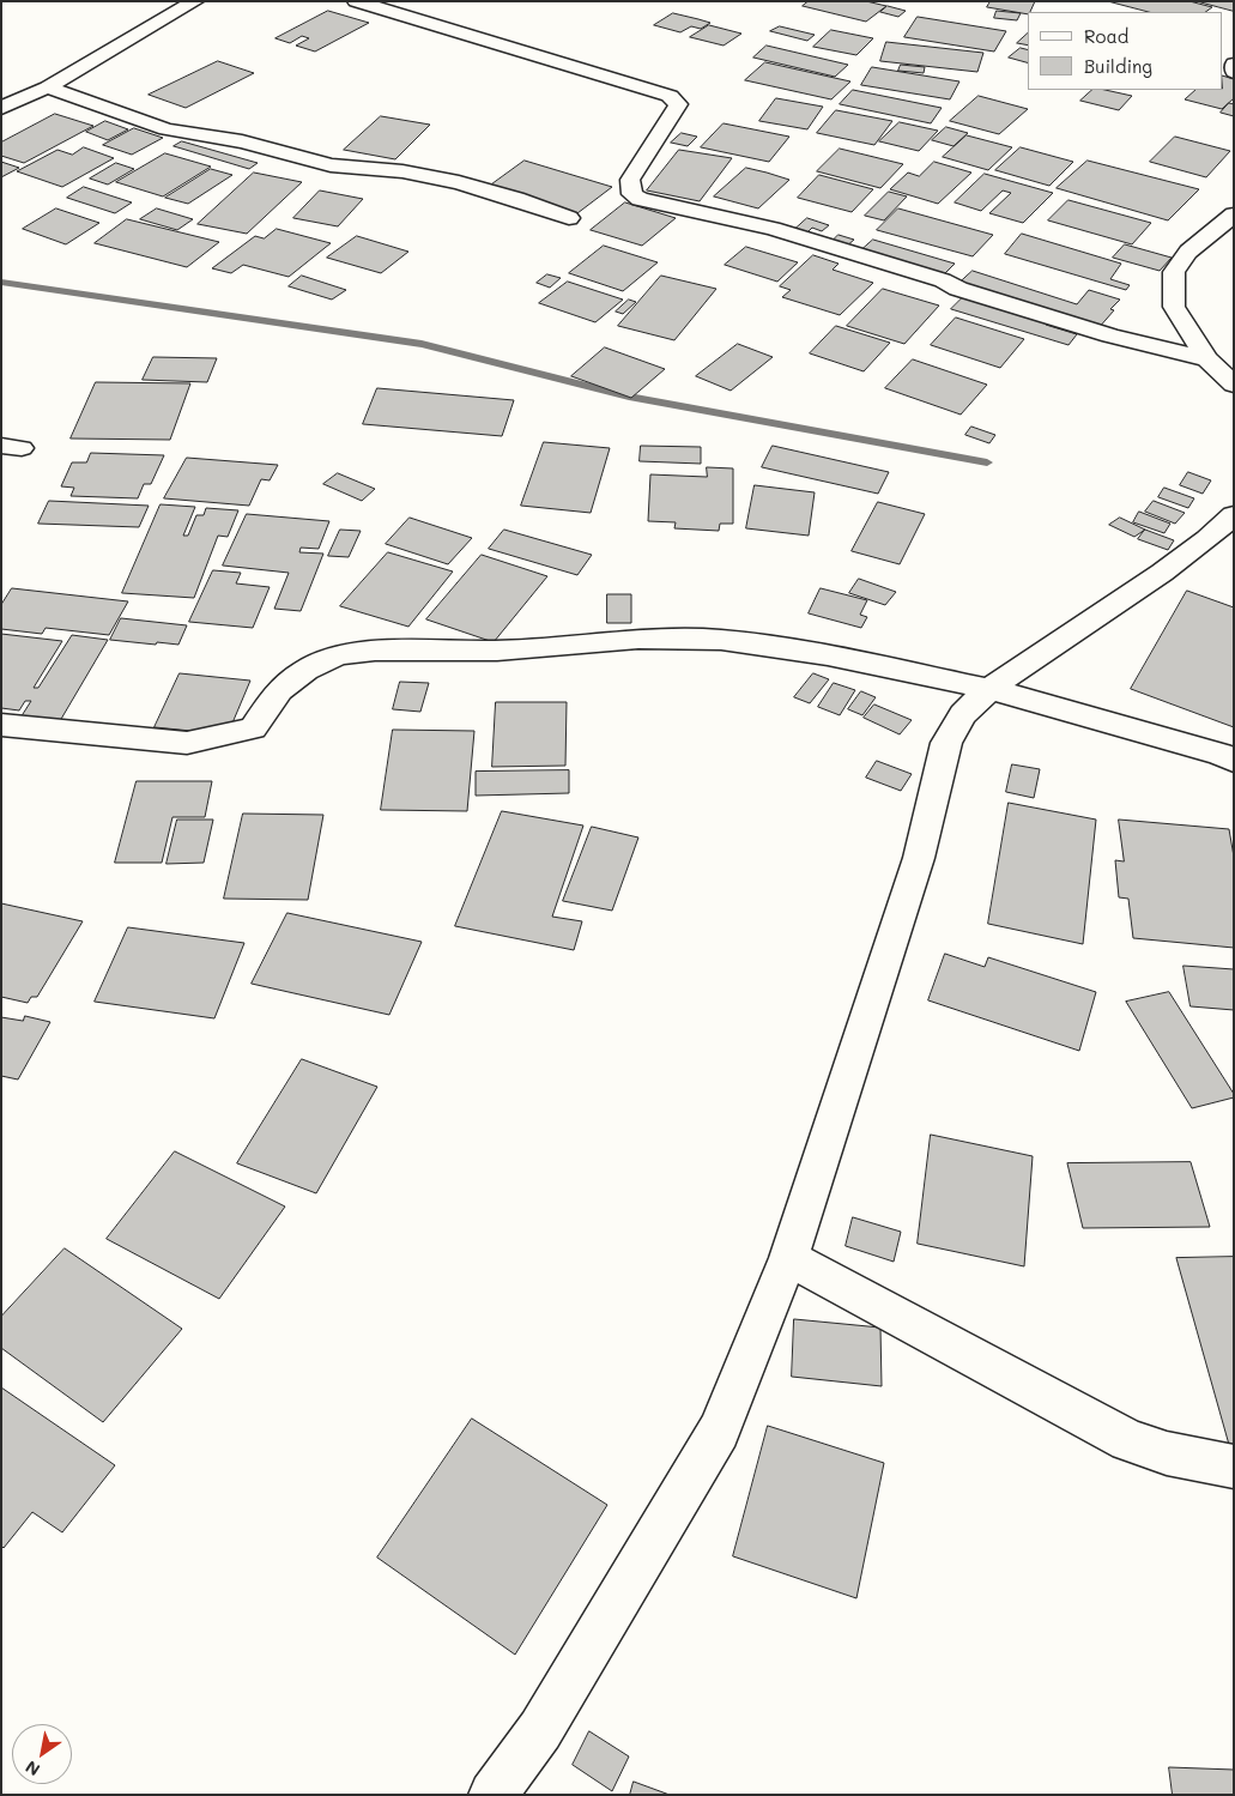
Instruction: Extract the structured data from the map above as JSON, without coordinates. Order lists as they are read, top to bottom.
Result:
{
  "legend": ["Road", "Building"],
  "north": "bottom left"
}
